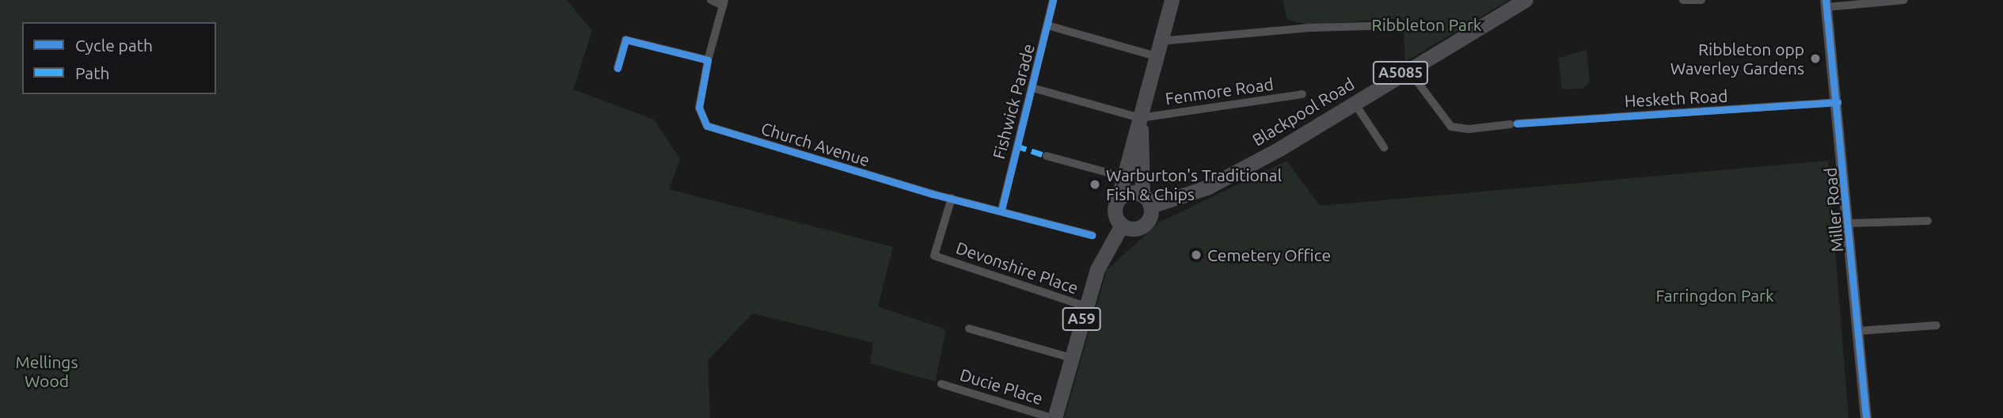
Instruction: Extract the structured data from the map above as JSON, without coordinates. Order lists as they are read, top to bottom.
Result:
{
  "streets": {
    "highway": ["A5085", "Blackpool Road", "A59"],
    "street": [
      "Fenmore Road",
      "Hesketh Road",
      "Fishwick Parade",
      "Church Avenue",
      "Miller Road",
      "Devonshire Place",
      "Ducie Place"
    ]
  },
  "crossings": [
    ["Hesketh Road", "Blackpool Road"],
    ["Hesketh Road", "Miller Road"],
    ["Fishwick Parade", "Church Avenue"],
    ["Blackpool Road", "A59"],
    ["Church Avenue", "Devonshire Place"],
    ["Devonshire Place", "A59"],
    ["A59", "Ducie Place"]
  ],
  "parks": ["Ribbleton Park", "Farringdon Park", "Mellings Wood"],
  "places": ["Ribbleton opp Waverley Gardens", "Warburton's Traditional Fish & Chips", "Cemetery Office"],
  "legend": ["Cycle path", "Path"]
}
